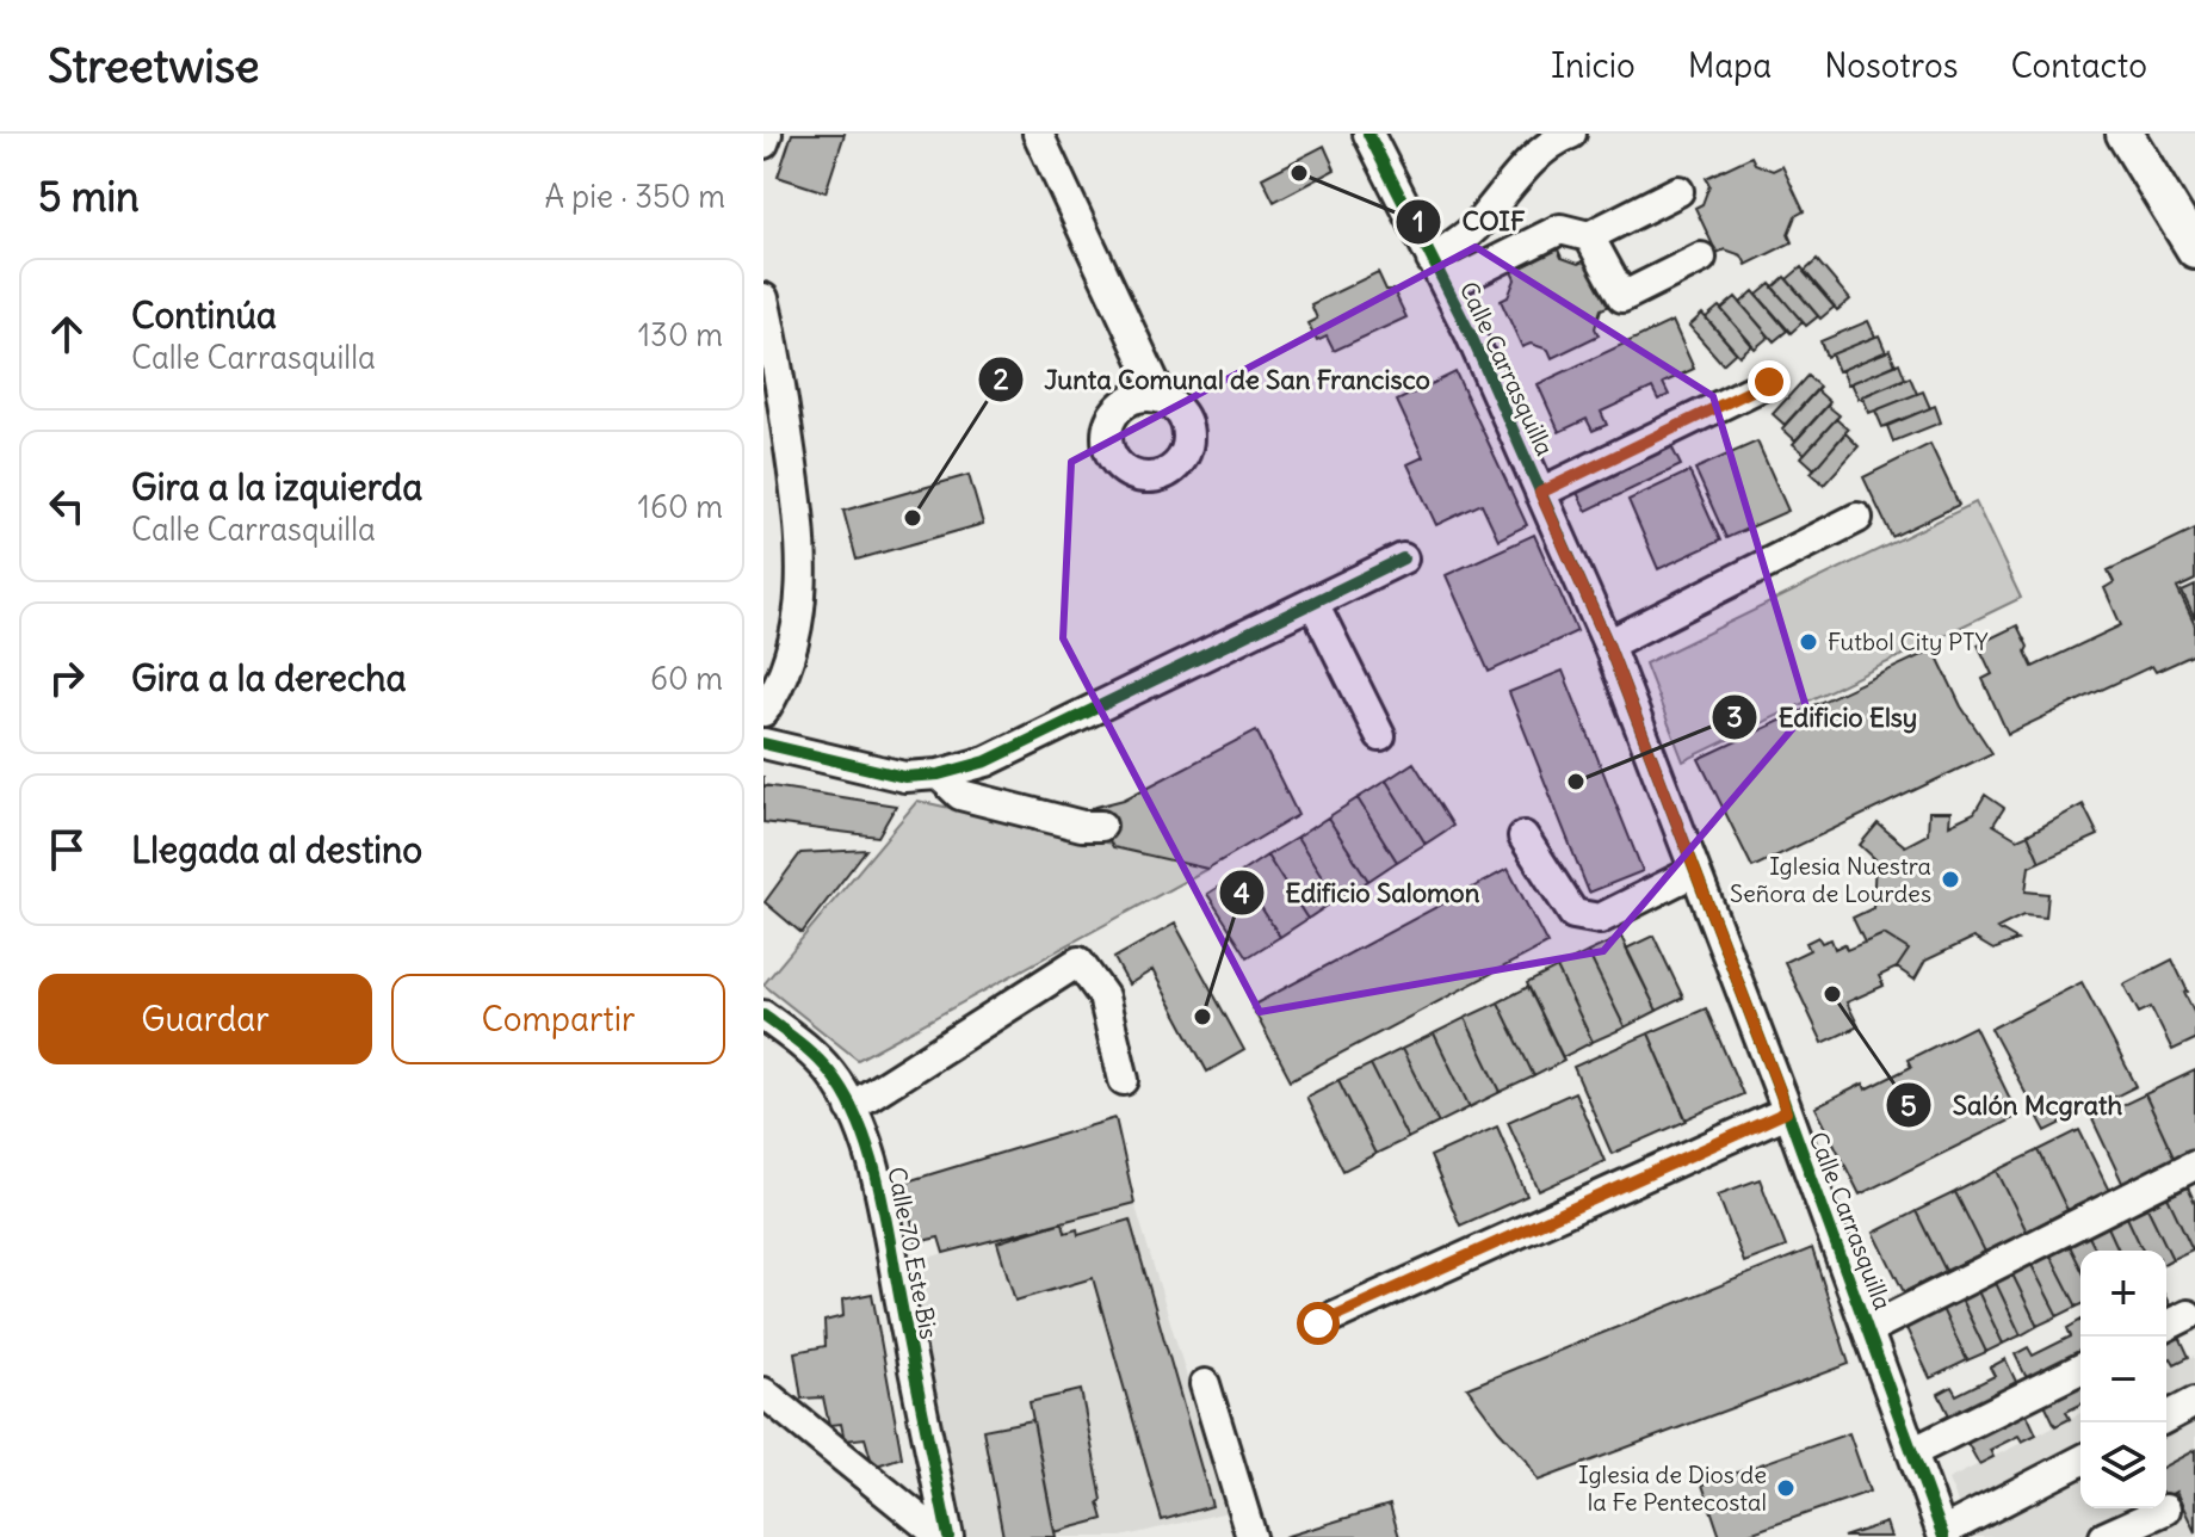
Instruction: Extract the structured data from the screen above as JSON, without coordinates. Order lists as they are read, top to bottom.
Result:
{
  "streets": {
    "street": ["Calle Carrasquilla", "Calle 70 Este Bis"]
  },
  "places": [
    "COIF",
    "Junta Comunal de San Francisco",
    "Futbol City PTY",
    "Edificio Elsy",
    "Iglesia Nuestra Señora de Lourdes",
    "Salón Mcgrath",
    "Edificio Salomon",
    "Iglesia de Dios de la Fe Pentecostal"
  ],
  "page": {
    "header": "Streetwise",
    "nav": [
      "Inicio",
      "Mapa",
      "Nosotros",
      "Contacto"
    ],
    "heading": ["5 min", "A pie · 350 m"],
    "list": [
      ["Continúa", "Calle Carrasquilla", "130 m"],
      ["Gira a la izquierda", "Calle Carrasquilla", "160 m"],
      ["Gira a la derecha", "60 m"],
      "Llegada al destino"
    ],
    "buttons": ["Guardar", "Compartir"],
    "map_buttons": ["+", "−"]
  }
}
